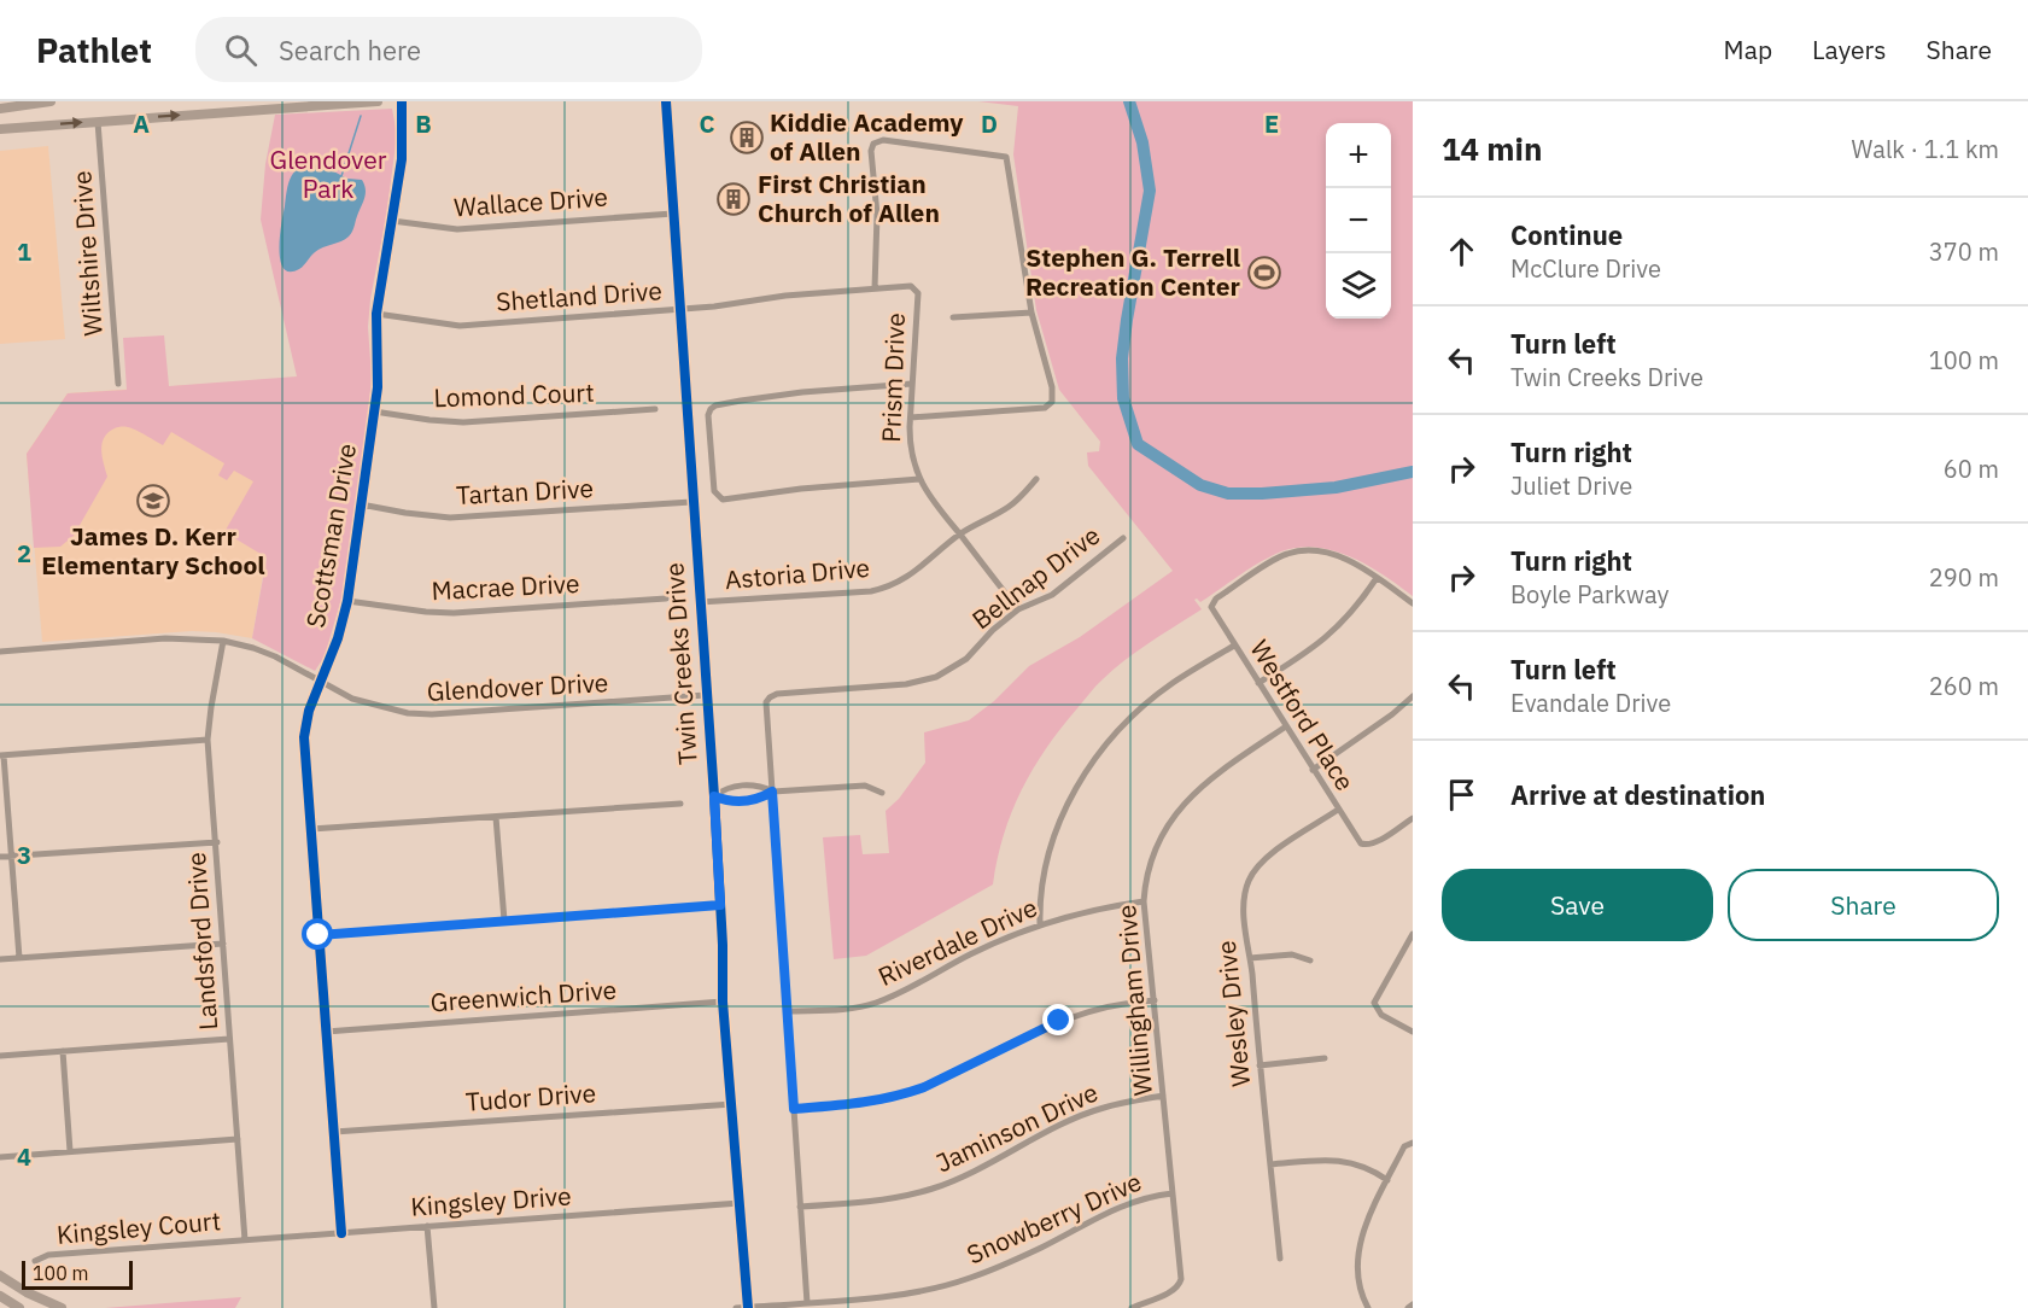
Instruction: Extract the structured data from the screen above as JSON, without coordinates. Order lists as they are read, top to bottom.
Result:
{
  "streets": {
    "street": [
      "Wallace Drive",
      "Wiltshire Drive",
      "Shetland Drive",
      "Prism Drive",
      "Lomond Court",
      "Tartan Drive",
      "Scottsman Drive",
      "Astoria Drive",
      "Bellnap Drive",
      "Macrae Drive",
      "Twin Creeks Drive",
      "Glendover Drive",
      "Westford Place",
      "Landsford Drive",
      "Riverdale Drive",
      "Greenwich Drive",
      "Willingham Drive",
      "Wesley Drive",
      "Tudor Drive",
      "Jaminson Drive",
      "Kingsley Drive",
      "Snowberry Drive",
      "Kingsley Court"
    ]
  },
  "crossings": [
    ["Wallace Drive", "Scottsman Drive"],
    ["Wallace Drive", "Twin Creeks Drive"],
    ["Shetland Drive", "Prism Drive"],
    ["Shetland Drive", "Scottsman Drive"],
    ["Shetland Drive", "Twin Creeks Drive"],
    ["Prism Drive", "Astoria Drive"],
    ["Prism Drive", "Bellnap Drive"],
    ["Lomond Court", "Scottsman Drive"],
    ["Tartan Drive", "Scottsman Drive"],
    ["Tartan Drive", "Twin Creeks Drive"],
    ["Scottsman Drive", "Macrae Drive"],
    ["Scottsman Drive", "Glendover Drive"],
    ["Scottsman Drive", "Greenwich Drive"],
    ["Scottsman Drive", "Tudor Drive"],
    ["Scottsman Drive", "Kingsley Drive"],
    ["Astoria Drive", "Twin Creeks Drive"],
    ["Twin Creeks Drive", "Glendover Drive"],
    ["Twin Creeks Drive", "Greenwich Drive"],
    ["Twin Creeks Drive", "Tudor Drive"],
    ["Twin Creeks Drive", "Kingsley Drive"],
    ["Twin Creeks Drive", "Snowberry Drive"],
    ["Glendover Drive", "Landsford Drive"],
    ["Westford Place", "Willingham Drive"],
    ["Westford Place", "Wesley Drive"],
    ["Landsford Drive", "Kingsley Drive"],
    ["Landsford Drive", "Kingsley Court"],
    ["Riverdale Drive", "Willingham Drive"],
    ["Willingham Drive", "Jaminson Drive"],
    ["Willingham Drive", "Snowberry Drive"],
    ["Kingsley Drive", "Kingsley Court"]
  ],
  "parks": ["Glendover Park"],
  "places": {
    "building": ["Kiddie Academy of Allen", "First Christian Church of Allen"],
    "sports": ["Stephen G. Terrell Recreation Center"],
    "school or university": ["James D. Kerr Elementary School"]
  },
  "scale_bar": "100 m",
  "page": {
    "header": "Pathlet",
    "search": "Search here",
    "nav": ["Map", "Layers", "Share"],
    "heading": ["14 min", "Walk · 1.1 km"],
    "map_buttons": ["+", "−"],
    "list": [
      ["Continue", "McClure Drive", "370 m"],
      ["Turn left", "Twin Creeks Drive", "100 m"],
      ["Turn right", "Juliet Drive", "60 m"],
      ["Turn right", "Boyle Parkway", "290 m"],
      ["Turn left", "Evandale Drive", "260 m"],
      "Arrive at destination"
    ],
    "buttons": ["Save", "Share"],
    "scale": "100 m"
  },
  "grid": {
    "columns": [
      "A",
      "B",
      "C",
      "D",
      "E"
    ],
    "rows": [
      "1",
      "2",
      "3",
      "4"
    ]
  }
}
